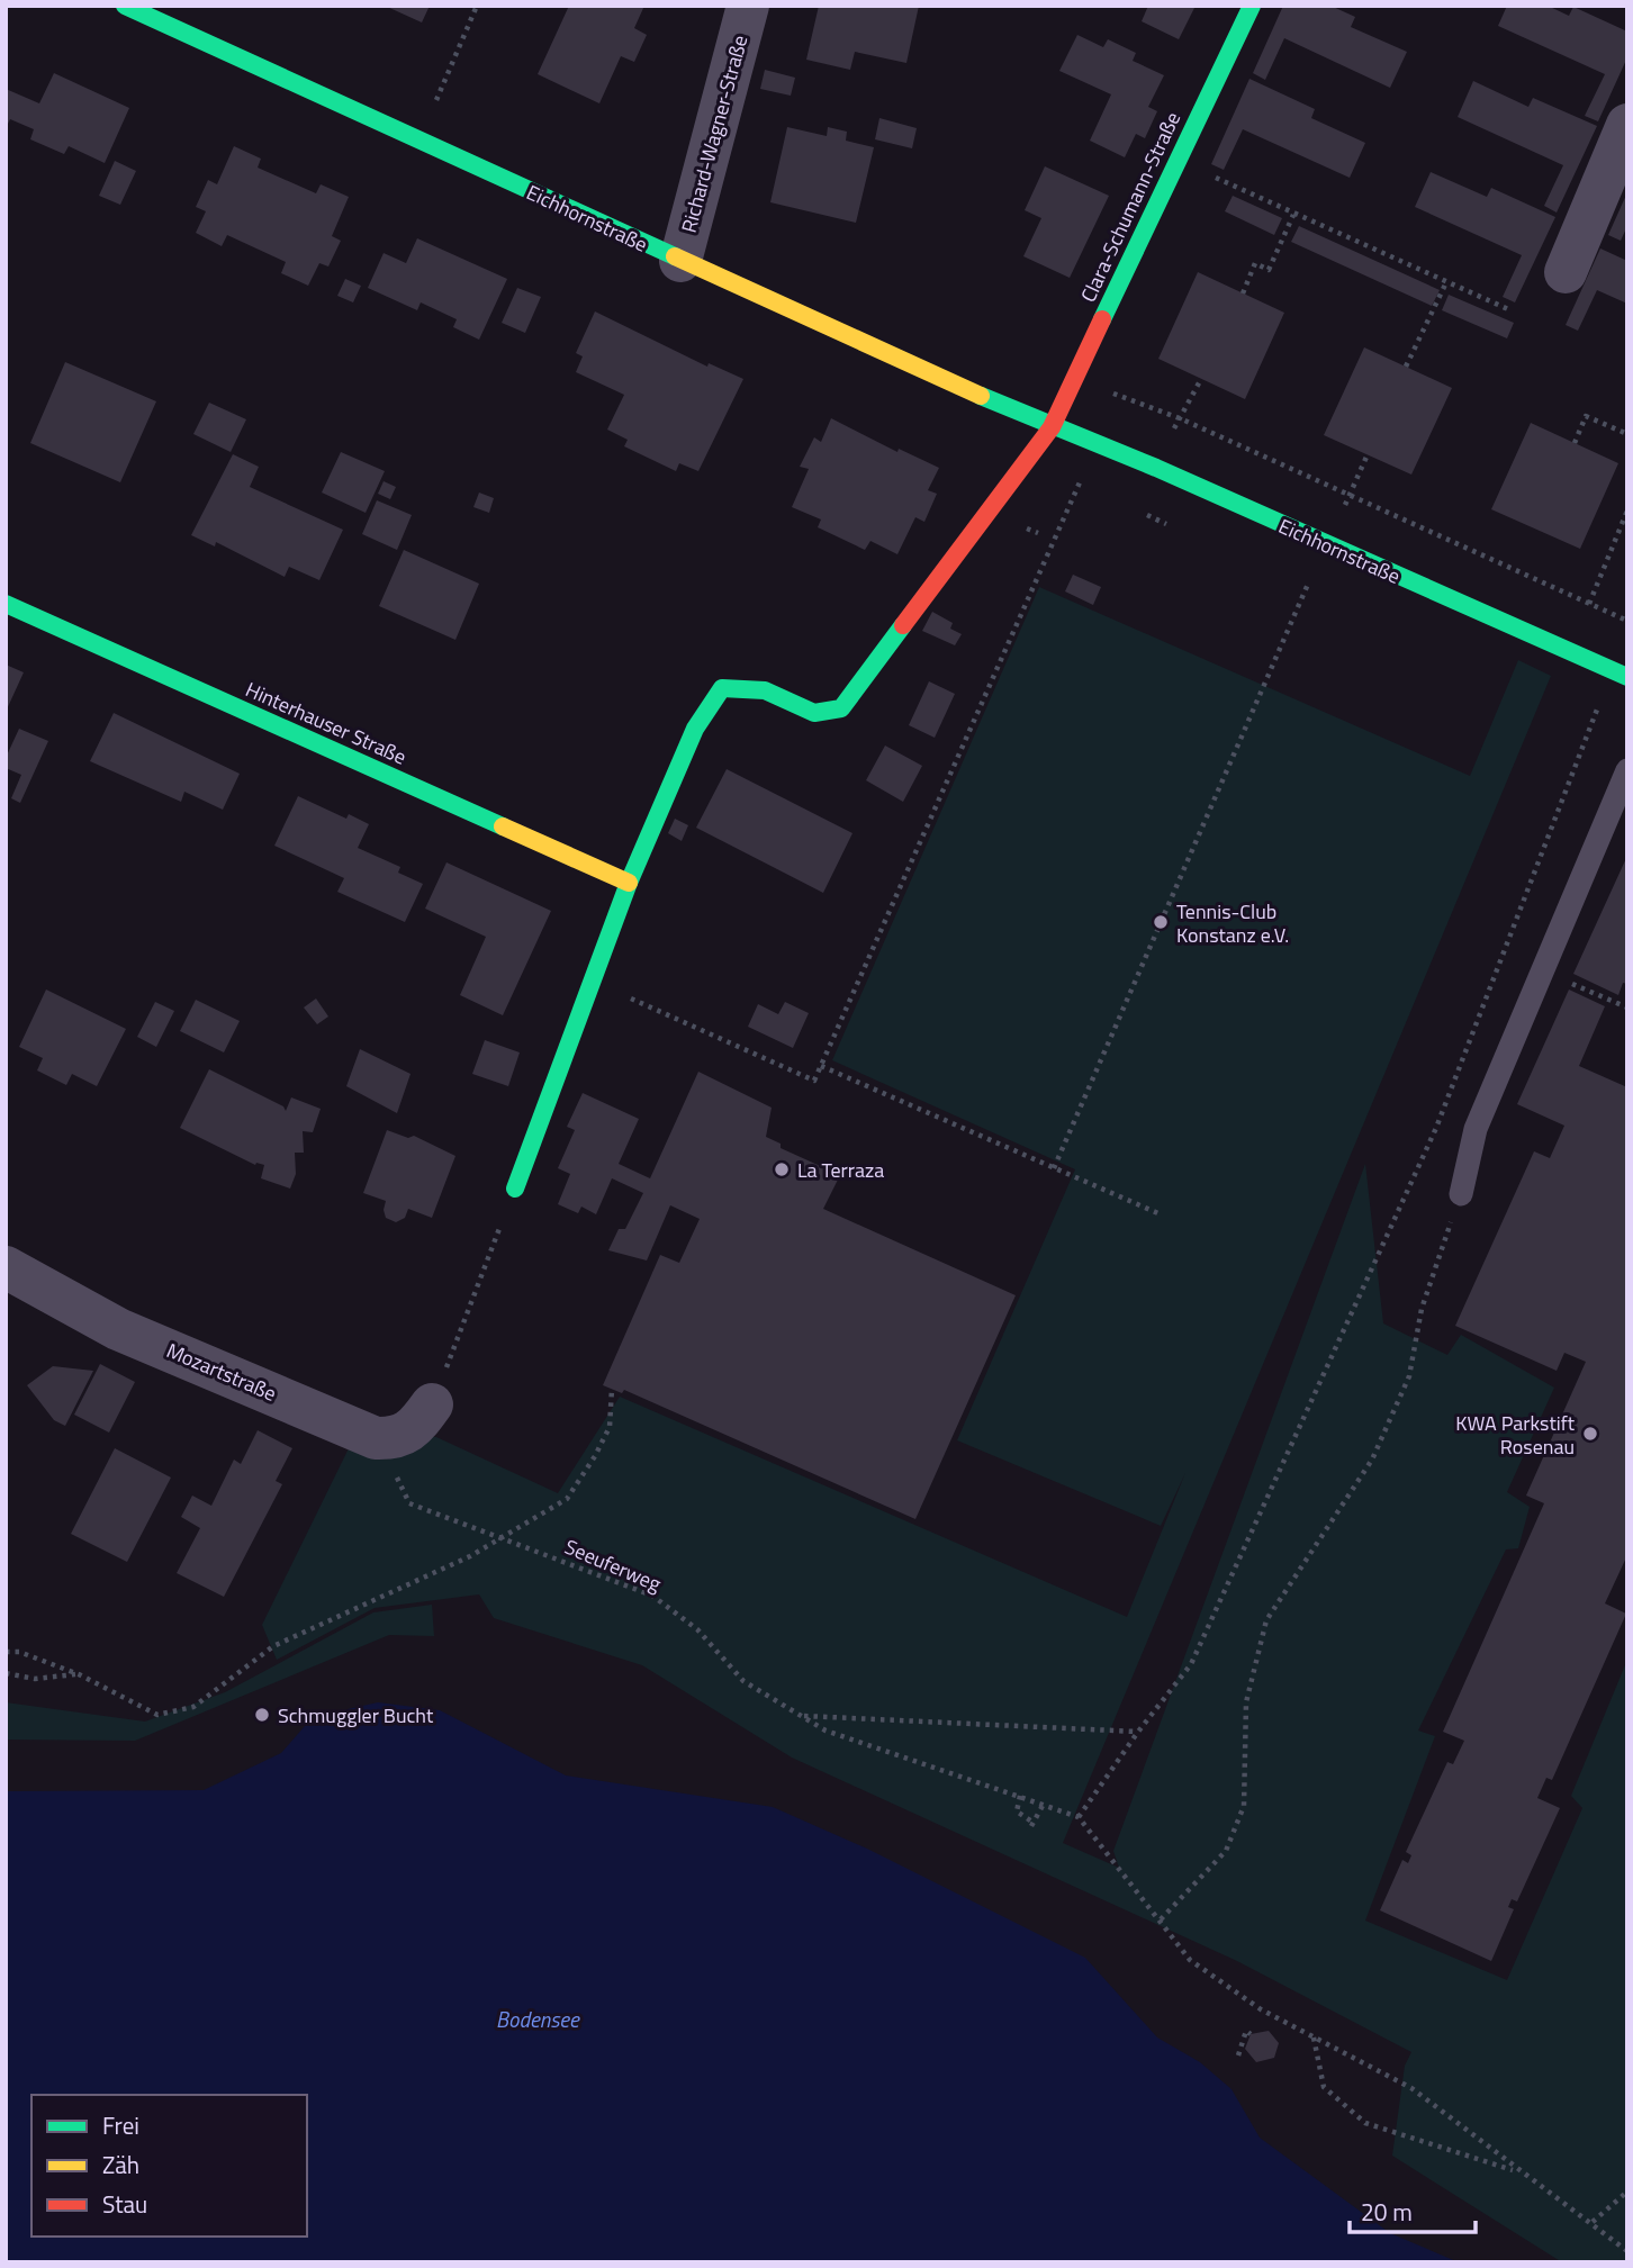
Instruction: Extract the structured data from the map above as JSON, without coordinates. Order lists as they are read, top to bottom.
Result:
{
  "streets": {
    "street": [
      "Richard-Wagner-Straße",
      "Clara-Schumann-Straße",
      "Eichhornstraße",
      "Hinterhauser Straße",
      "Mozartstraße"
    ],
    "path": ["Seeuferweg"]
  },
  "crossings": [
    ["Richard-Wagner-Straße", "Eichhornstraße"],
    ["Clara-Schumann-Straße", "Eichhornstraße"],
    ["Mozartstraße", "Seeuferweg"]
  ],
  "water": ["Bodensee"],
  "places": [
    "Tennis-Club Konstanz e.V.",
    "La Terraza",
    "KWA Parkstift Rosenau",
    "Schmuggler Bucht"
  ],
  "legend": ["Frei", "Zäh", "Stau"],
  "scale_bar": "20 m"
}
